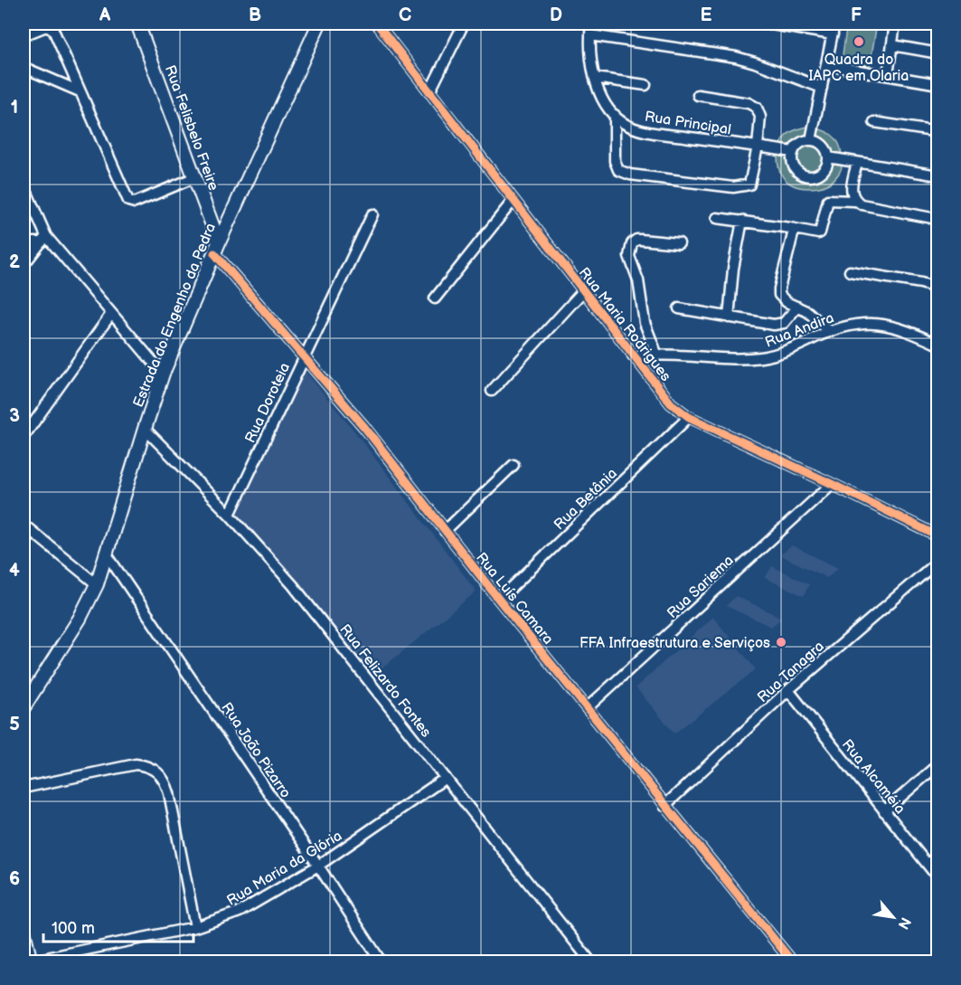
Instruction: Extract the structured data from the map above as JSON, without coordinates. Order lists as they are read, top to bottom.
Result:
{
  "streets": {
    "street": [
      "Rua Principal",
      "Rua Felisbelo Freire",
      "Estrada do Engenho da Pedra",
      "Rua Maria Rodrigues",
      "Rua Andira",
      "Rua Doroteia",
      "Rua Betânia",
      "Rua Sariema",
      "Rua Luís Camara",
      "Rua Tanagra",
      "Rua Felizardo Fontes",
      "Rua João Pizarro",
      "Rua Alcaméia",
      "Rua Maria da Glória"
    ]
  },
  "crossings": [
    ["Rua Felisbelo Freire", "Estrada do Engenho da Pedra"],
    ["Rua Felisbelo Freire", "Rua Luís Camara"],
    ["Estrada do Engenho da Pedra", "Rua Luís Camara"],
    ["Estrada do Engenho da Pedra", "Rua Felizardo Fontes"],
    ["Estrada do Engenho da Pedra", "Rua João Pizarro"],
    ["Rua Maria Rodrigues", "Rua Andira"],
    ["Rua Maria Rodrigues", "Rua Betânia"],
    ["Rua Maria Rodrigues", "Rua Sariema"],
    ["Rua Doroteia", "Rua Luís Camara"],
    ["Rua Doroteia", "Rua Felizardo Fontes"],
    ["Rua Betânia", "Rua Luís Camara"],
    ["Rua Sariema", "Rua Luís Camara"],
    ["Rua Luís Camara", "Rua Tanagra"],
    ["Rua Tanagra", "Rua Alcaméia"],
    ["Rua Felizardo Fontes", "Rua Maria da Glória"],
    ["Rua João Pizarro", "Rua Maria da Glória"]
  ],
  "places": ["Quadra do IAPC em Olaria", "FFA Infraestrutura e Serviços"],
  "scale_bar": "100 m",
  "north": "bottom right",
  "grid": {
    "columns": [
      "A",
      "B",
      "C",
      "D",
      "E",
      "F"
    ],
    "rows": [
      "1",
      "2",
      "3",
      "4",
      "5",
      "6"
    ]
  }
}
